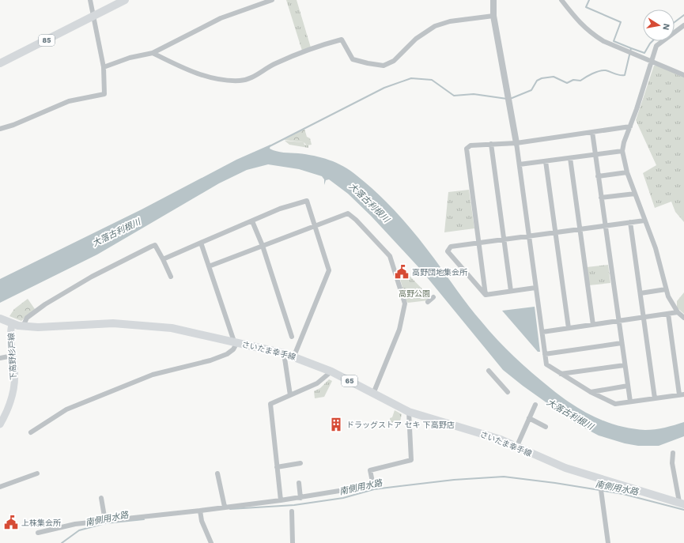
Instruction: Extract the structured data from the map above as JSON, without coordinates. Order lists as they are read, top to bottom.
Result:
{
  "streets": {
    "main road": [
      "85",
      "さいたま幸手線",
      "下高野杉戸線",
      "65"
    ]
  },
  "crossings": [
    ["さいたま幸手線", "下高野杉戸線"]
  ],
  "water": ["大落古利根川", "南側用水路"],
  "parks": ["高野公園"],
  "places": {
    "public building": ["高野団地集会所", "上株集会所"],
    "building": ["ドラッグストア セキ 下高野店"]
  },
  "north": "right"
}
